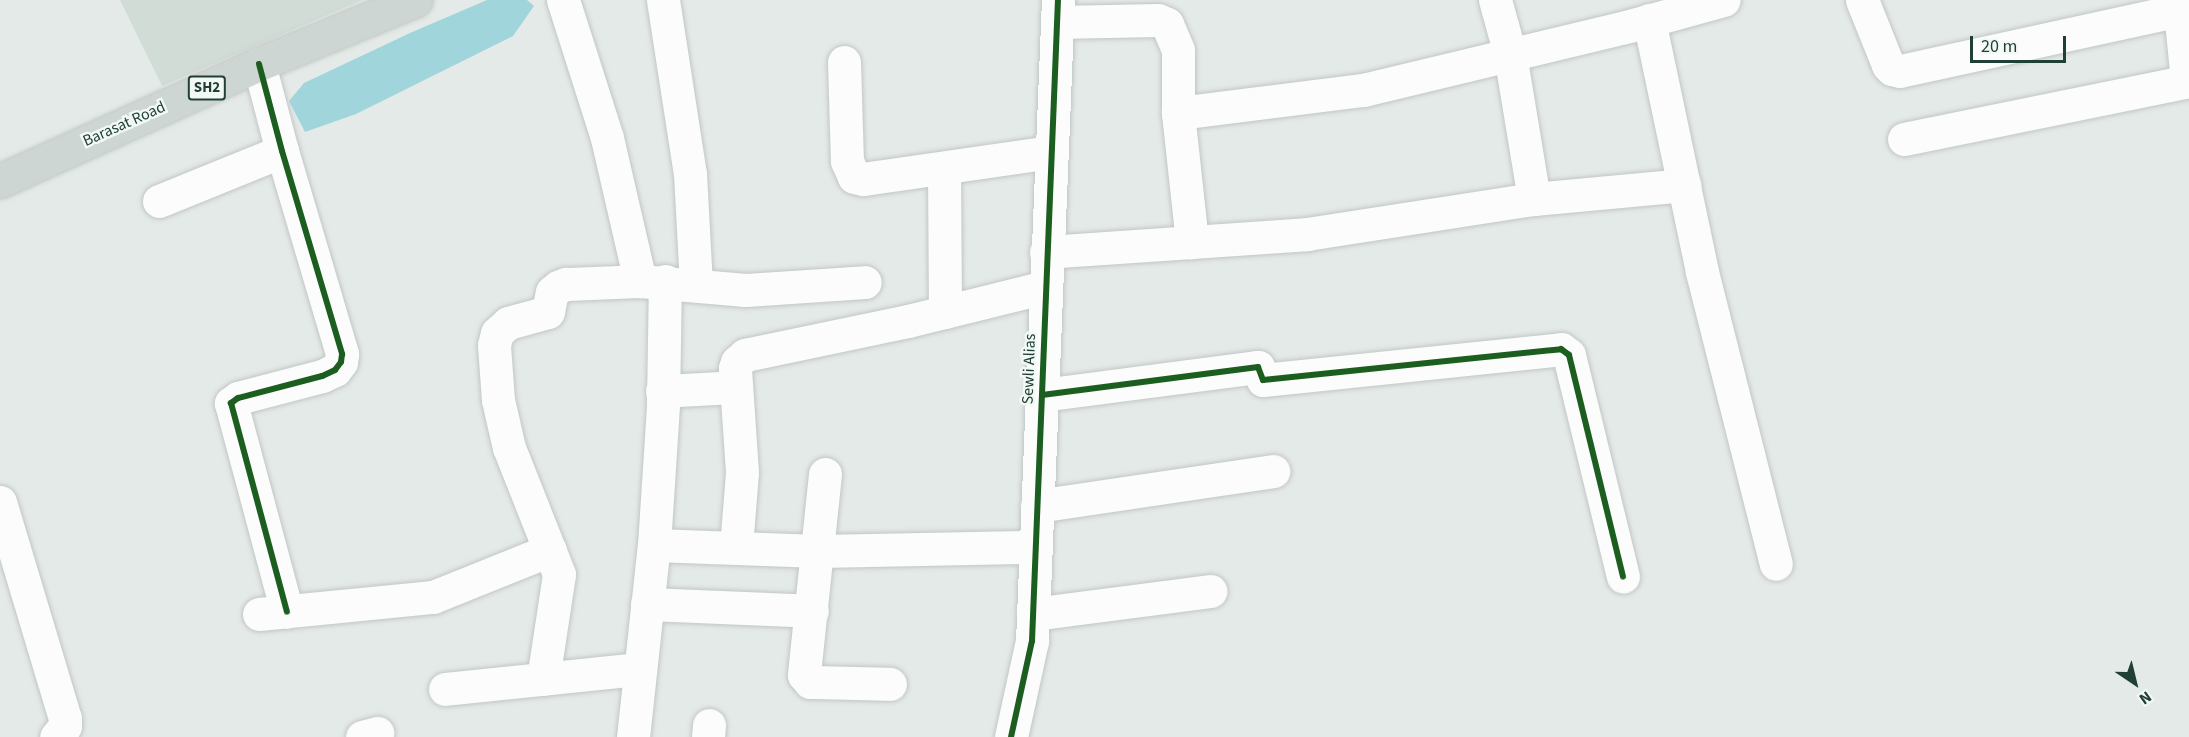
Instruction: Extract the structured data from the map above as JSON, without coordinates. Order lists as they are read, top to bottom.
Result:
{
  "streets": {
    "main road": ["SH2", "Barasat Road"],
    "street": ["Sewli Alias"]
  },
  "scale_bar": "20 m",
  "north": "bottom right"
}
